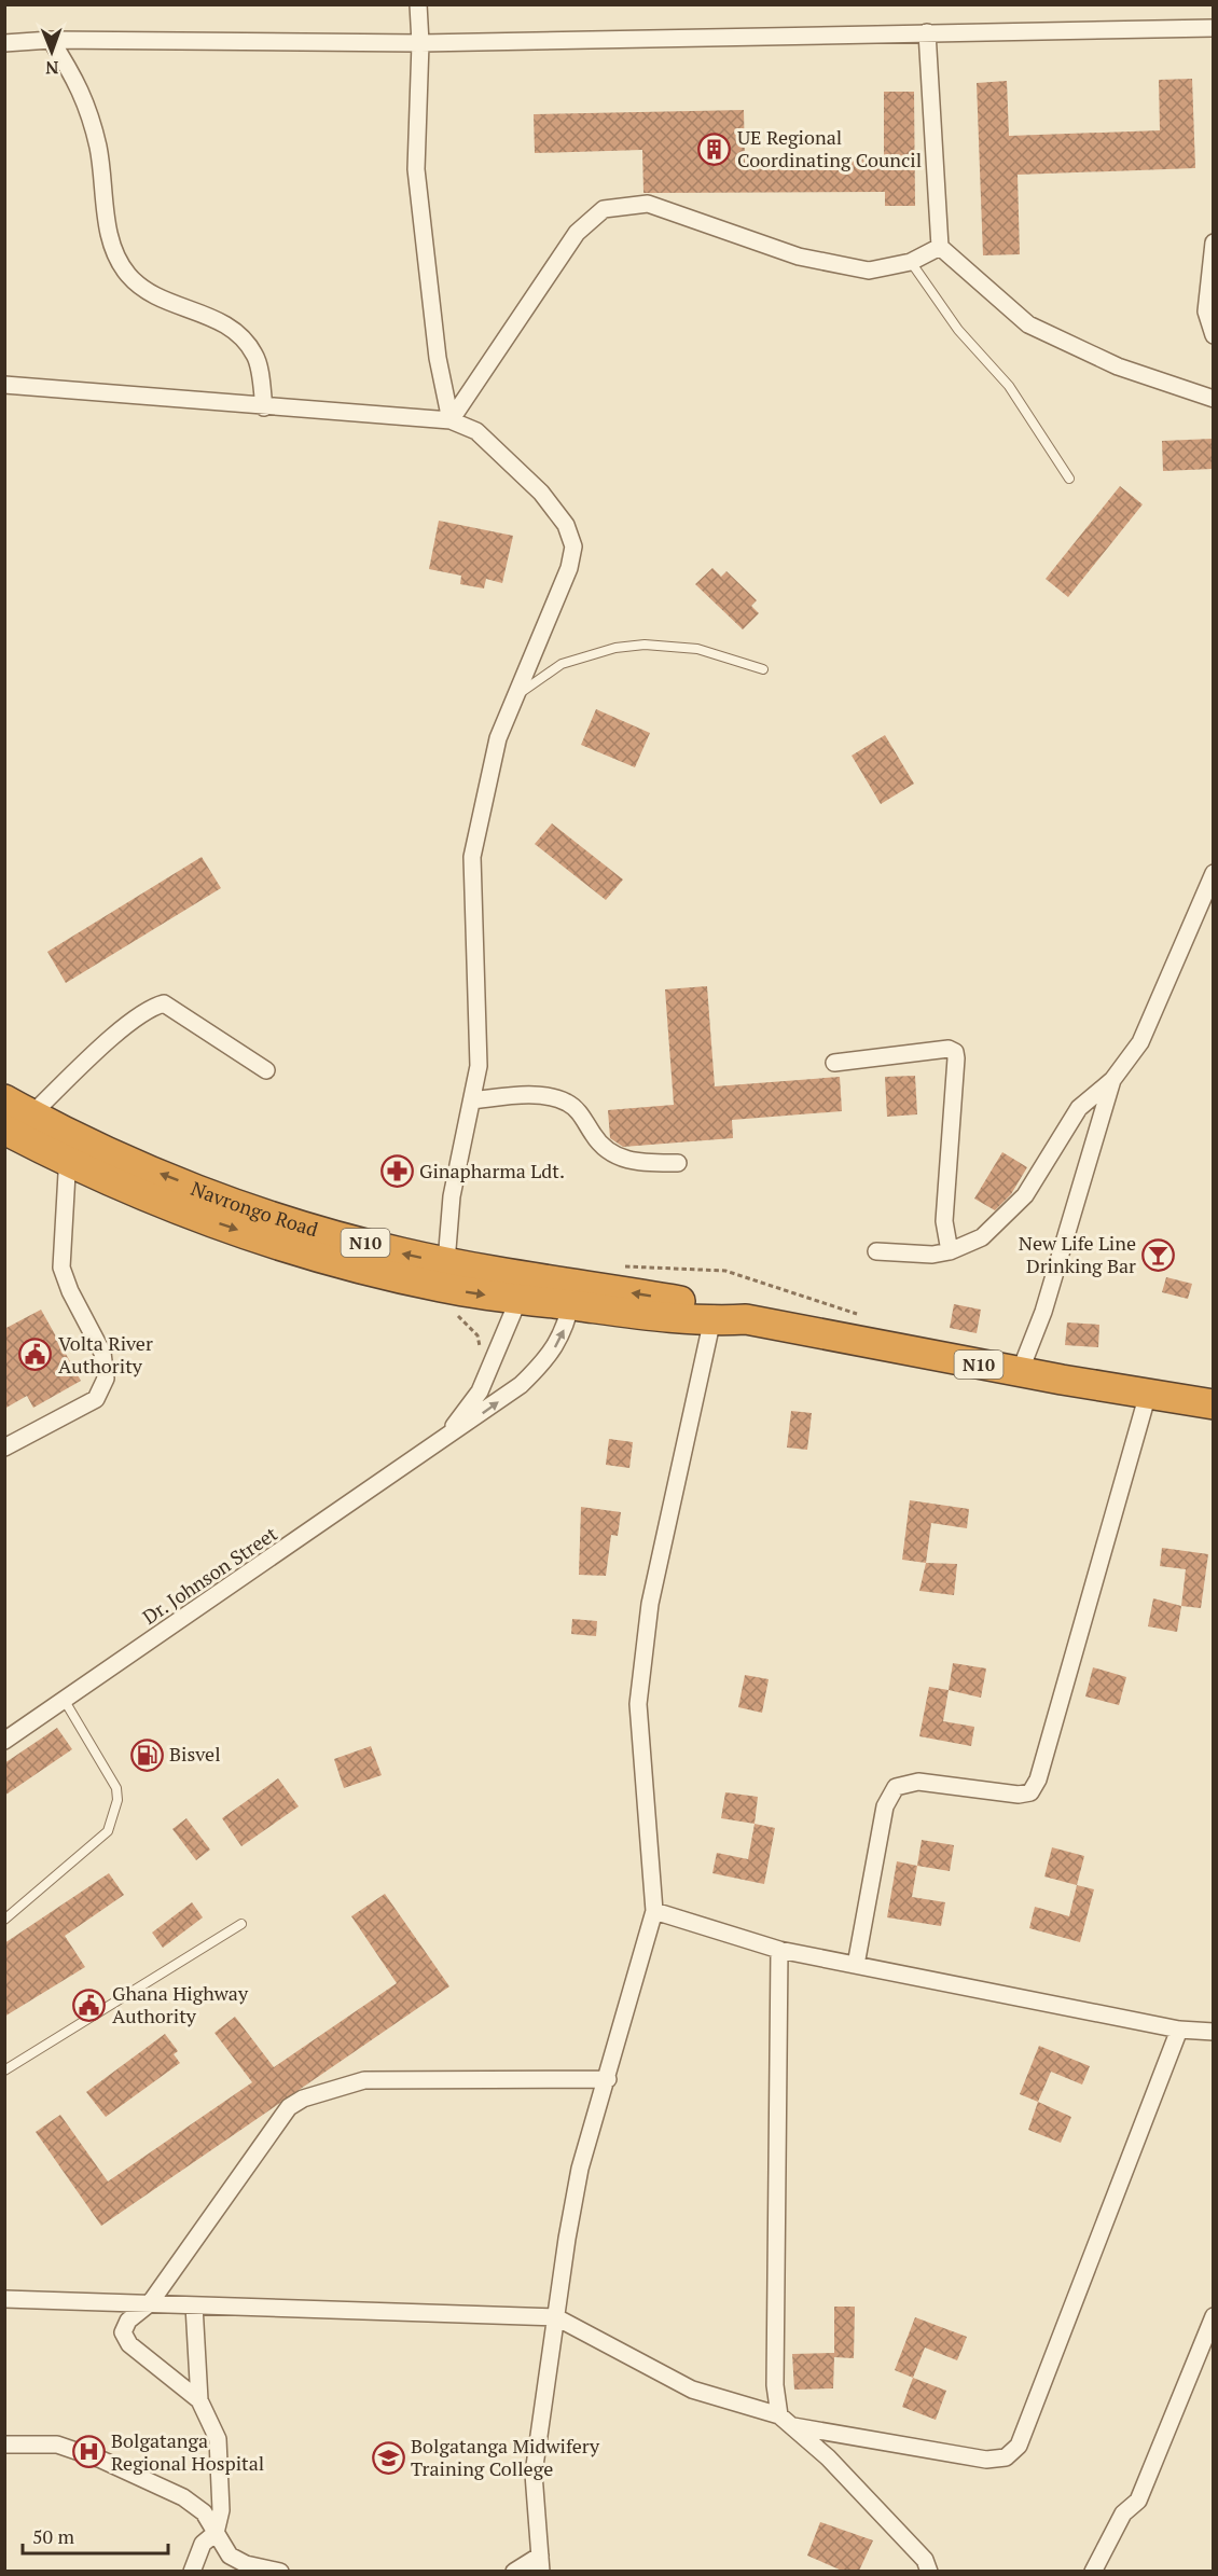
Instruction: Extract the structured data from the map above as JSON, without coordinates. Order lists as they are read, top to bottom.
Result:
{
  "streets": {
    "highway": ["Navrongo Road", "N10"],
    "street": ["Dr. Johnson Street"]
  },
  "crossings": [
    ["Navrongo Road", "N10"],
    ["Navrongo Road", "Dr. Johnson Street"]
  ],
  "places": {
    "building": ["UE Regional Coordinating Council"],
    "pharmacy": ["Ginapharma Ldt."],
    "bar": ["New Life Line Drinking Bar"],
    "public building": ["Volta River Authority", "Ghana Highway Authority"],
    "fuel station": ["Bisvel"],
    "hospital": ["Bolgatanga Regional Hospital"],
    "school or university": ["Bolgatanga Midwifery Training College"]
  },
  "scale_bar": "50 m",
  "north": "bottom"
}
